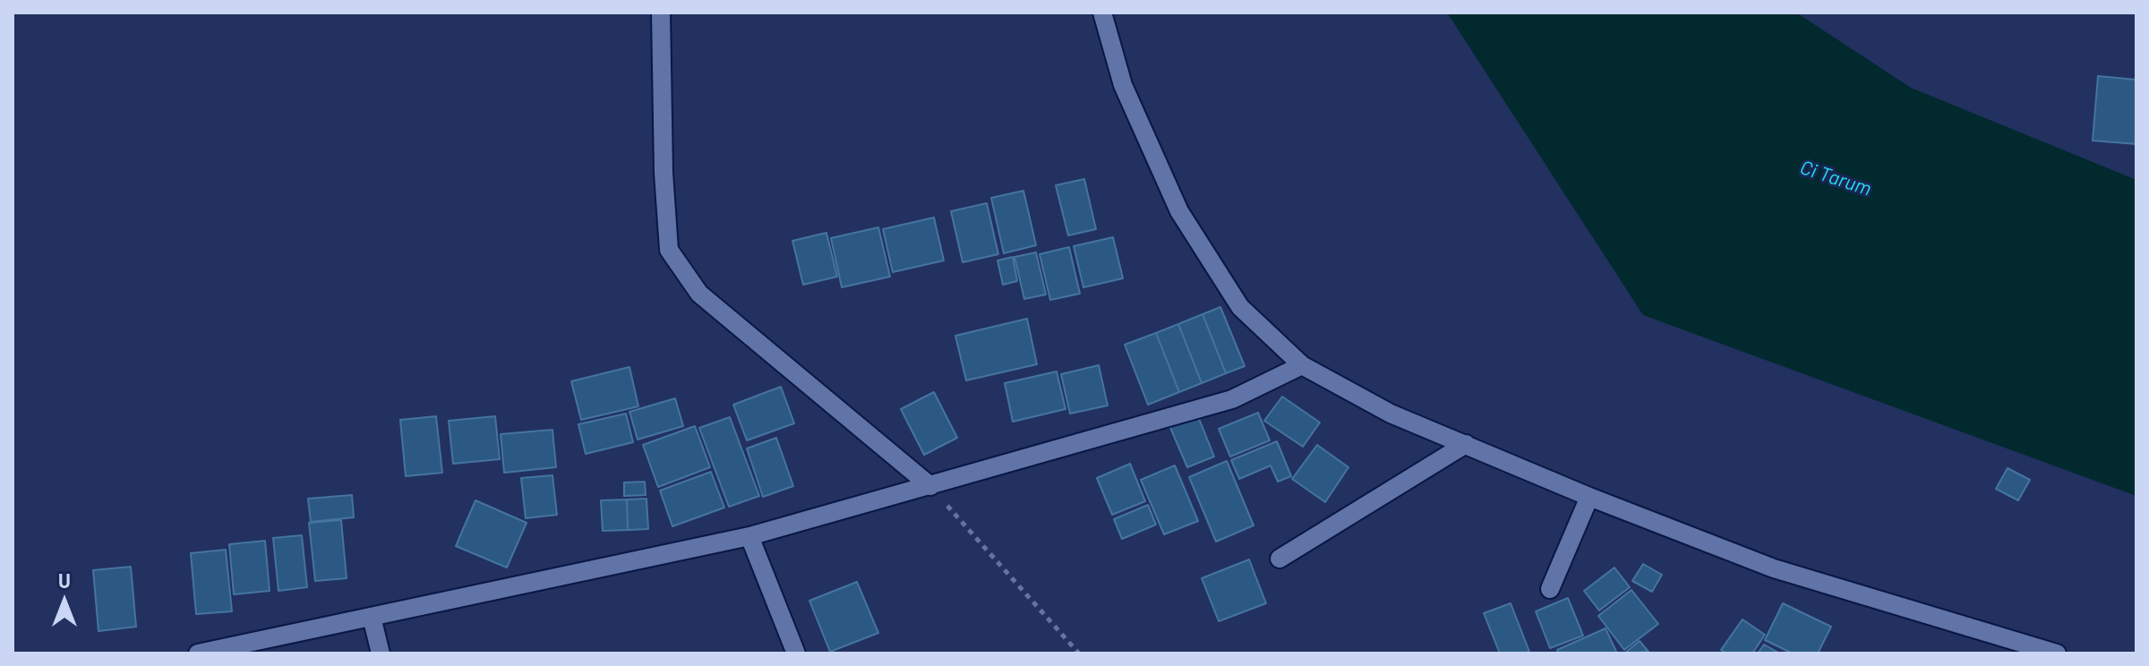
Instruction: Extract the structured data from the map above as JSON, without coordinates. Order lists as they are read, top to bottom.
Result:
{
  "water": ["Ci Tarum"],
  "north": "top"
}
